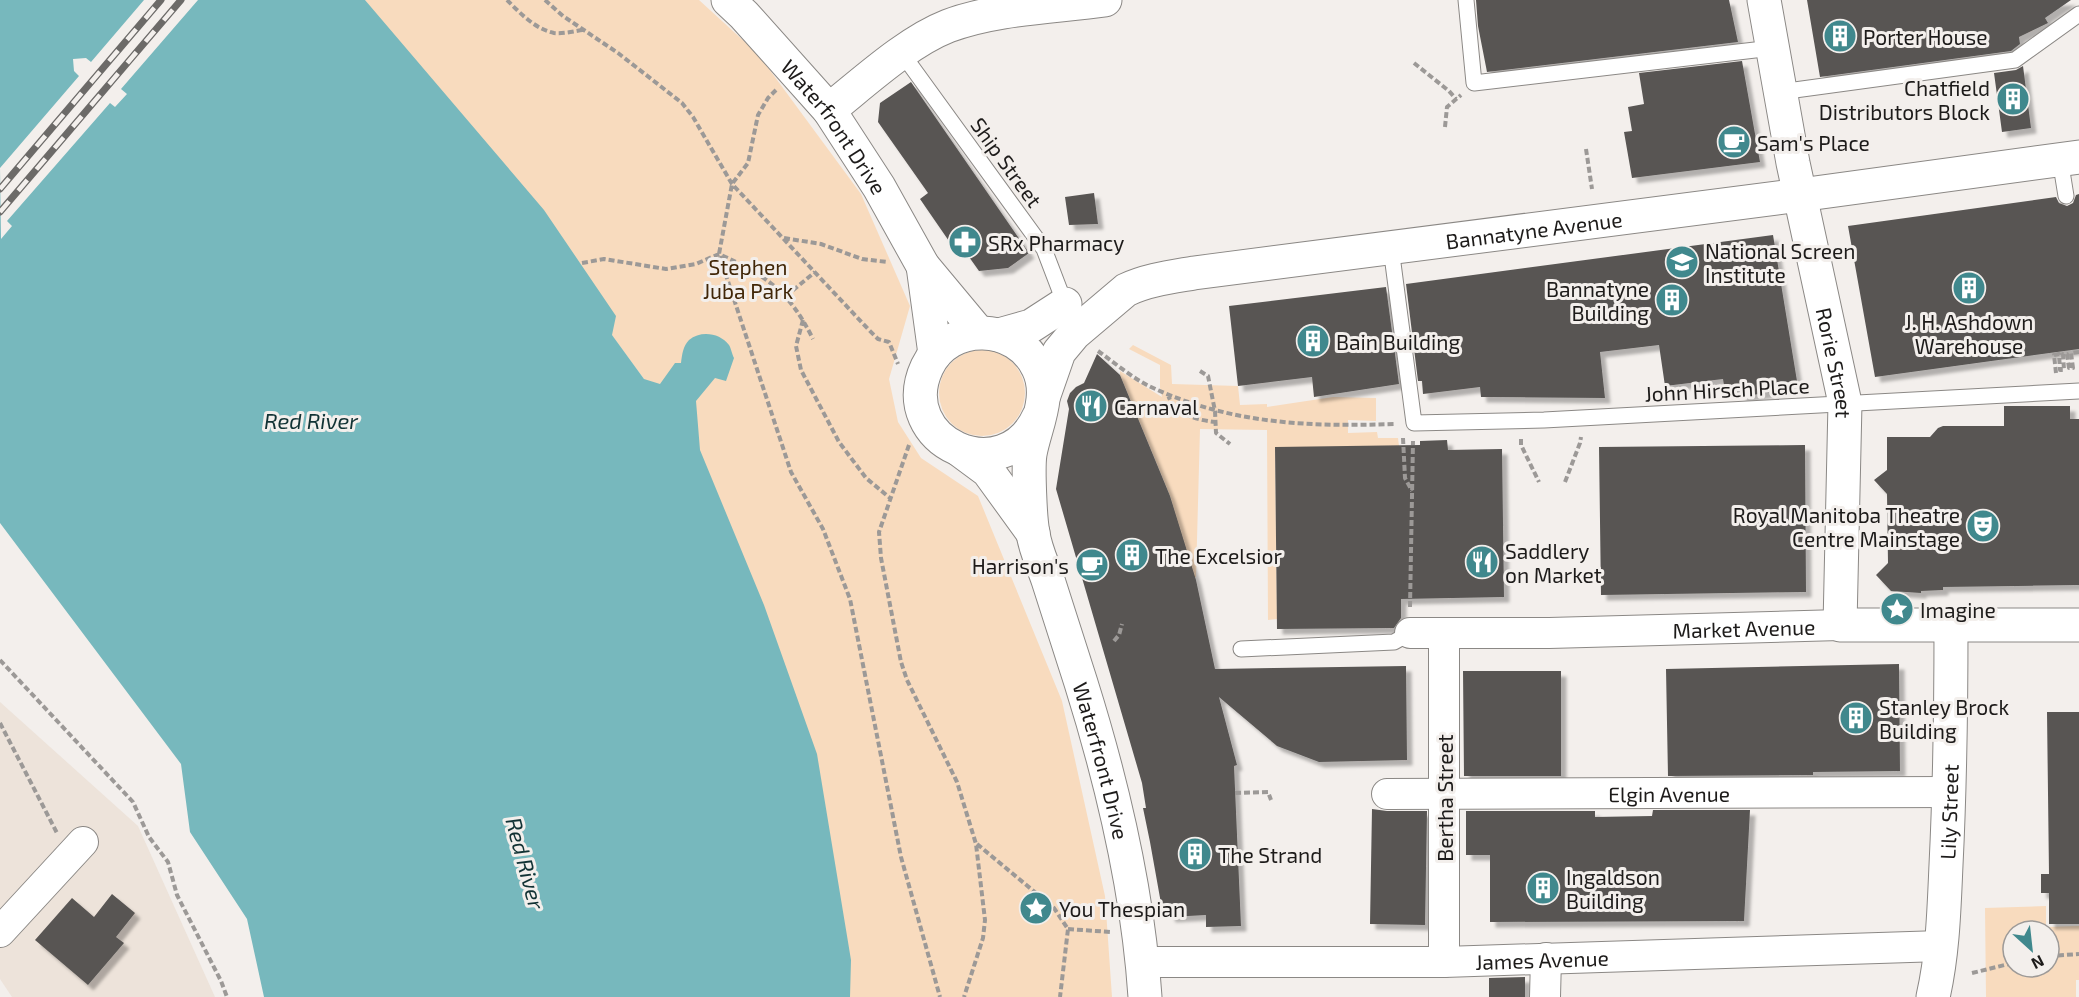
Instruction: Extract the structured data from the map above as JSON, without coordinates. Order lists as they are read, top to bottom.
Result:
{
  "streets": {
    "street": [
      "Waterfront Drive",
      "Bannatyne Avenue",
      "Rorie Street",
      "Market Avenue",
      "Elgin Avenue",
      "Bertha Street",
      "Lily Street",
      "James Avenue"
    ],
    "lane": ["Ship Street", "John Hirsch Place"]
  },
  "crossings": [
    ["Waterfront Drive", "Bannatyne Avenue"],
    ["Waterfront Drive", "James Avenue"],
    ["Bannatyne Avenue", "Rorie Street"],
    ["Rorie Street", "John Hirsch Place"],
    ["Rorie Street", "Market Avenue"],
    ["Market Avenue", "Bertha Street"],
    ["Market Avenue", "Lily Street"],
    ["Elgin Avenue", "Bertha Street"],
    ["Elgin Avenue", "Lily Street"],
    ["Bertha Street", "James Avenue"],
    ["Lily Street", "James Avenue"]
  ],
  "water": ["Red River"],
  "parks": ["Stephen Juba Park"],
  "places": {
    "building": [
      "Porter House",
      "Chatfield Distributors Block",
      "J. H. Ashdown Warehouse",
      "Bannatyne Building",
      "Bain Building",
      "The Excelsior",
      "Stanley Brock Building",
      "The Strand",
      "Ingaldson Building"
    ],
    "cafe": ["Sam's Place", "Harrison's"],
    "pharmacy": ["SRx Pharmacy"],
    "school or university": ["National Screen Institute"],
    "restaurant": ["Carnaval", "Saddlery on Market"],
    "theatre": ["Royal Manitoba Theatre Centre Mainstage"],
    "place": ["Imagine", "You Thespian"]
  },
  "north": "bottom right"
}
